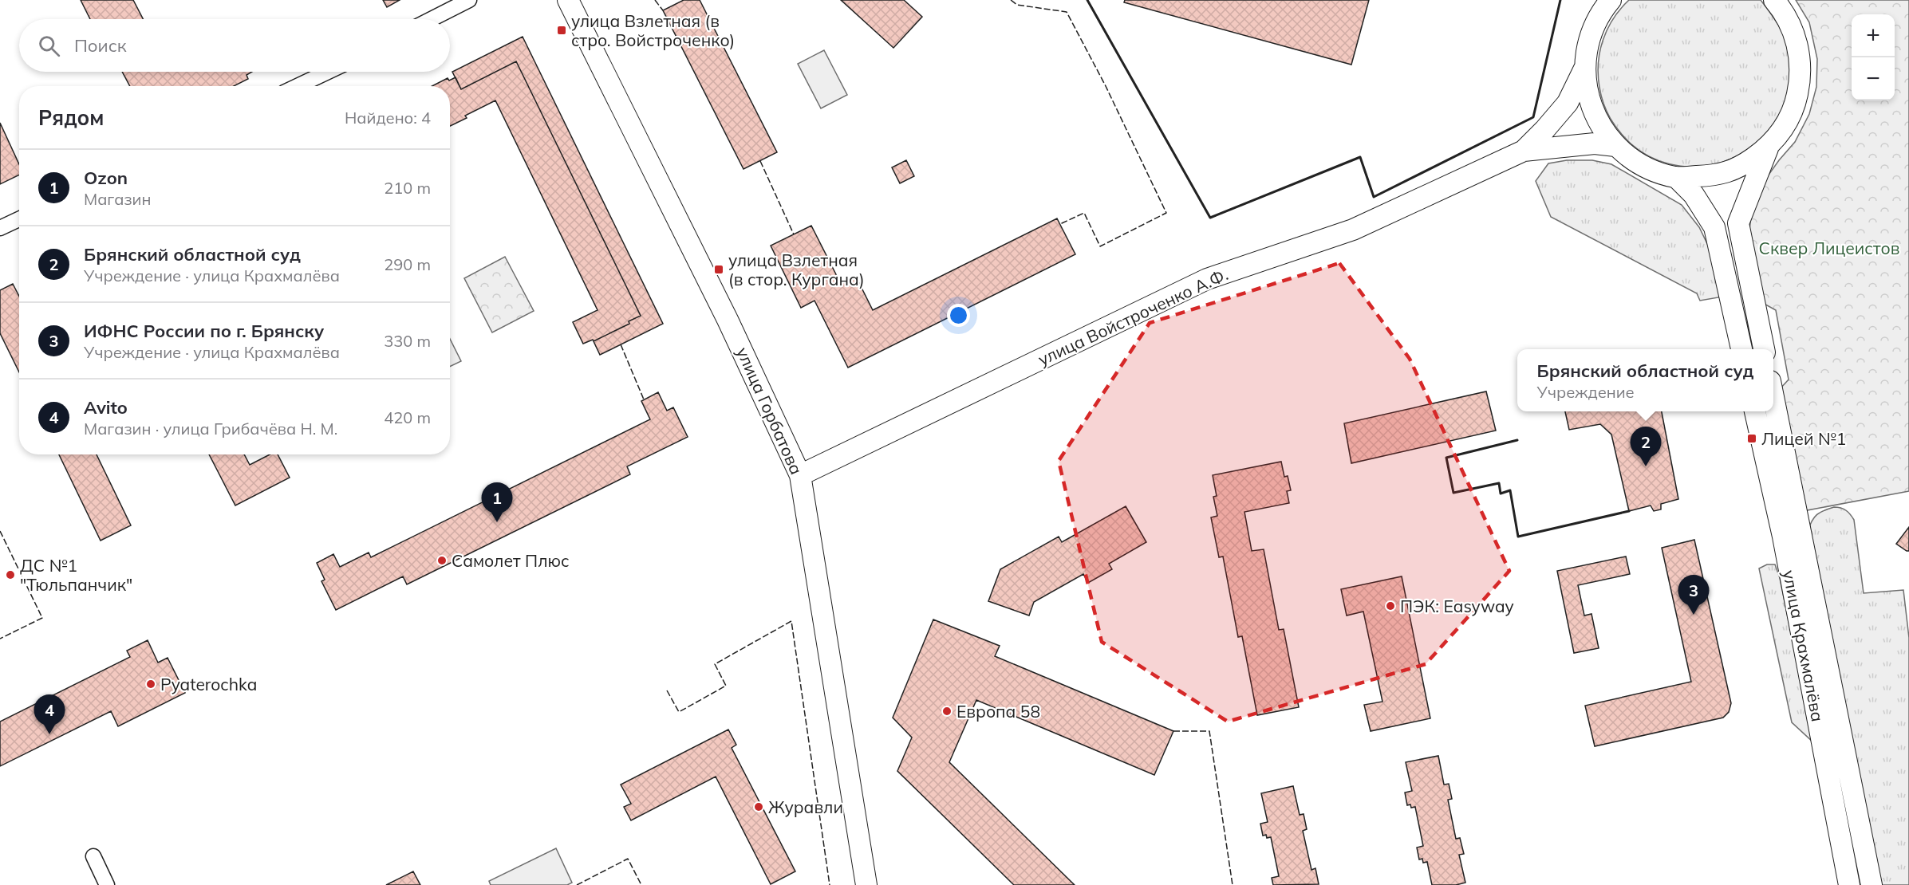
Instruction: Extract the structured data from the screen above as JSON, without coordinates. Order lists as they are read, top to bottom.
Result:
{
  "streets": {
    "main road": ["улица Войстроченко А.Ф.", "улица Горбатова", "улица Крахмалёва"]
  },
  "crossings": [
    ["улица Войстроченко А.Ф.", "улица Горбатова"]
  ],
  "parks": ["Сквер Лицеистов"],
  "places": {
    "transit": ["улица Взлетная (в стро. Войстроченко)", "улица Взлетная (в стор. Кургана)", "Лицей №1"],
    "other": [
      "Самолет Плюс",
      "ДС №1 \"Тюльпанчик\"",
      "ПЭК: Easyway",
      "Pyaterochka",
      "Европа 58",
      "Журавли"
    ]
  },
  "page": {
    "map_buttons": ["+", "−"],
    "search": "Поиск",
    "heading": ["Рядом", "Найдено: 4"],
    "list": [
      {
        "mark": "1",
        "name": "Ozon",
        "note": "Магазин",
        "value": "210 m"
      },
      {
        "mark": "2",
        "name": "Брянский областной суд",
        "note": "Учреждение · улица Крахмалёва",
        "value": "290 m"
      },
      {
        "mark": "3",
        "name": "ИФНС России по г. Брянску",
        "note": "Учреждение · улица Крахмалёва",
        "value": "330 m"
      },
      {
        "mark": "4",
        "name": "Avito",
        "note": "Магазин · улица Грибачёва Н. М.",
        "value": "420 m"
      }
    ],
    "popup": ["Брянский областной суд", "Учреждение"],
    "pins": [
      "2",
      "1",
      "3",
      "4"
    ]
  }
}
